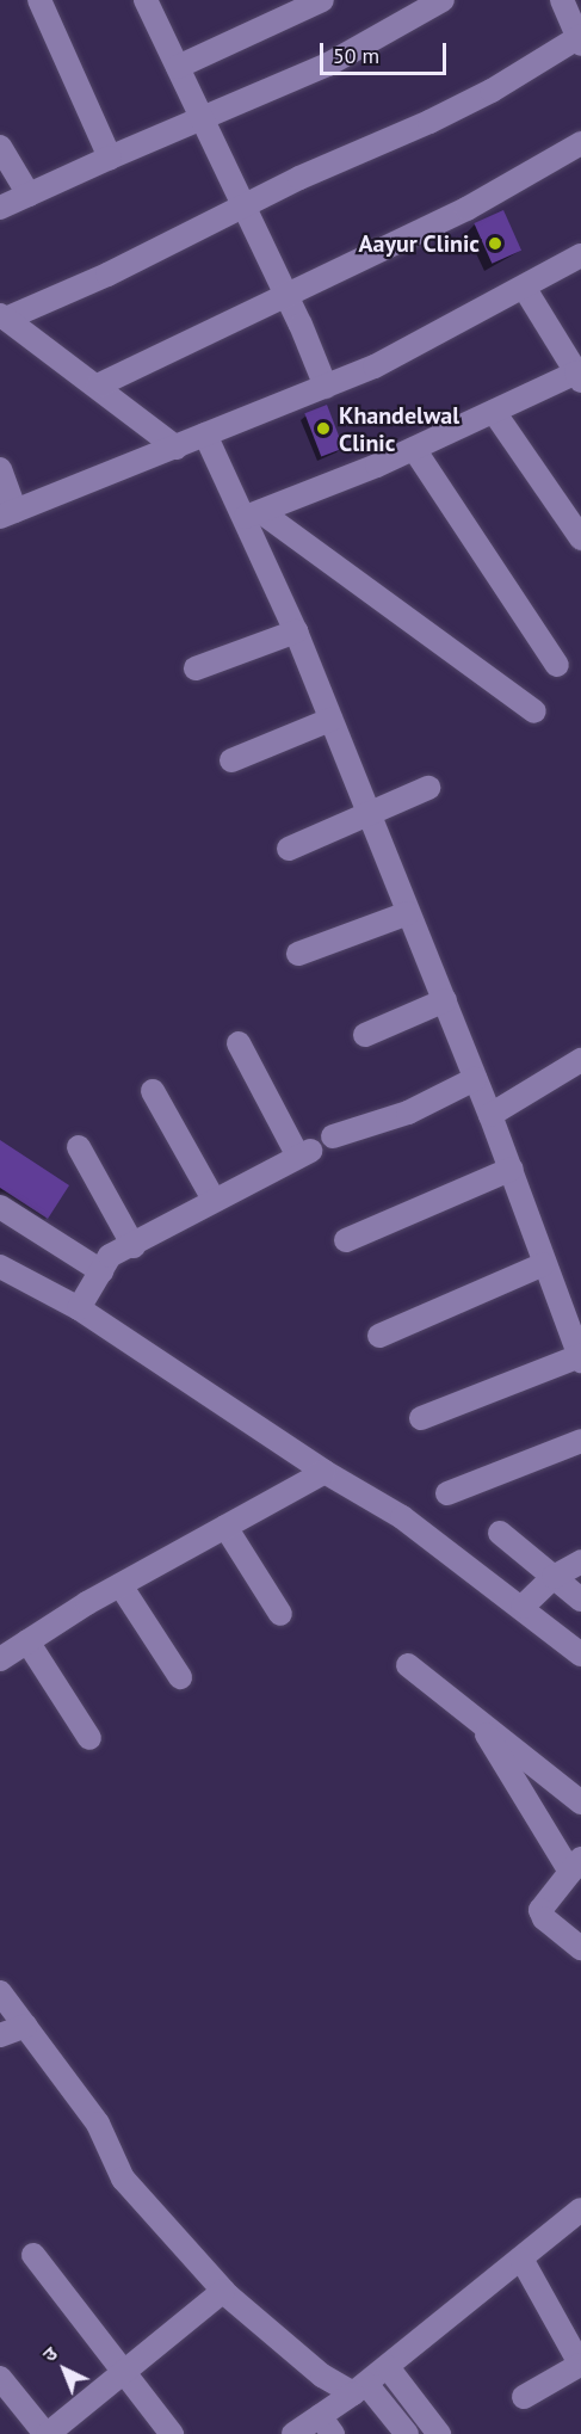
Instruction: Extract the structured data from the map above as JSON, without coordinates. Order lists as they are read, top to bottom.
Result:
{
  "places": ["Aayur Clinic", "Khandelwal Clinic"],
  "scale_bar": "50 m",
  "north": "top left"
}
